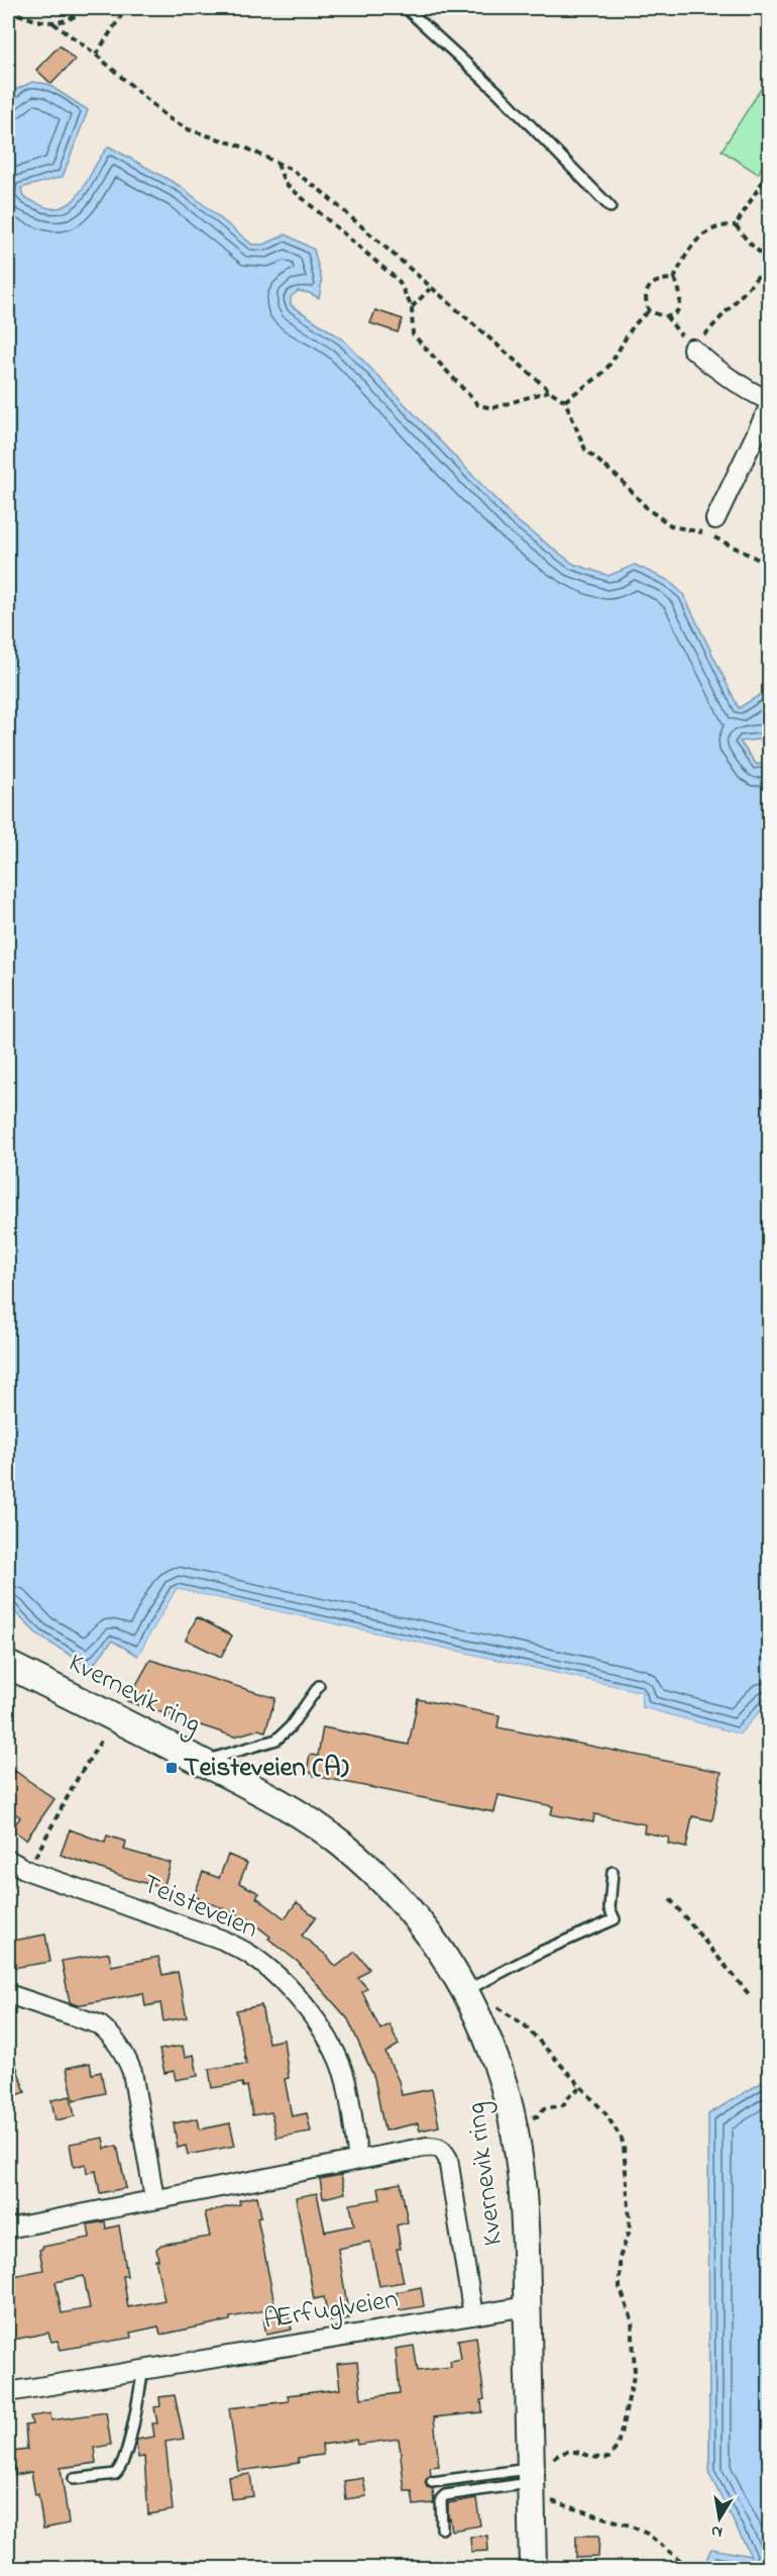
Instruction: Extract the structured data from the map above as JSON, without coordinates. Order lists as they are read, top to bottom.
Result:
{
  "streets": {
    "main road": ["Kvernevik ring"],
    "street": ["Teisteveien", "Ærfuglveien"]
  },
  "crossings": [
    ["Kvernevik ring", "Ærfuglveien"]
  ],
  "places": {
    "transit": ["Teisteveien (A)"]
  },
  "north": "bottom"
}
